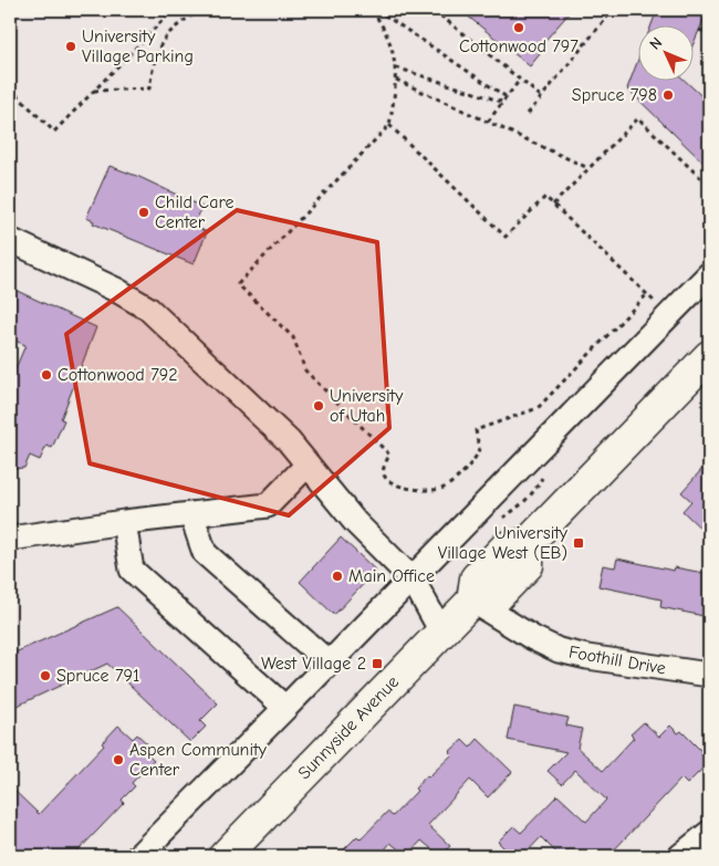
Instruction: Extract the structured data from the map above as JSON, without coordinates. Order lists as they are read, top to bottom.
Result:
{
  "streets": {
    "main road": ["Sunnyside Avenue"],
    "street": ["Foothill Drive"]
  },
  "crossings": [
    ["Foothill Drive", "Sunnyside Avenue"]
  ],
  "places": {
    "other": [
      "Cottonwood 797",
      "University Village Parking",
      "Spruce 798",
      "Child Care Center",
      "Cottonwood 792",
      "University of Utah",
      "Main Office",
      "Spruce 791",
      "Aspen Community Center"
    ],
    "transit": ["University Village West (EB)", "West Village 2"]
  },
  "north": "top left"
}
